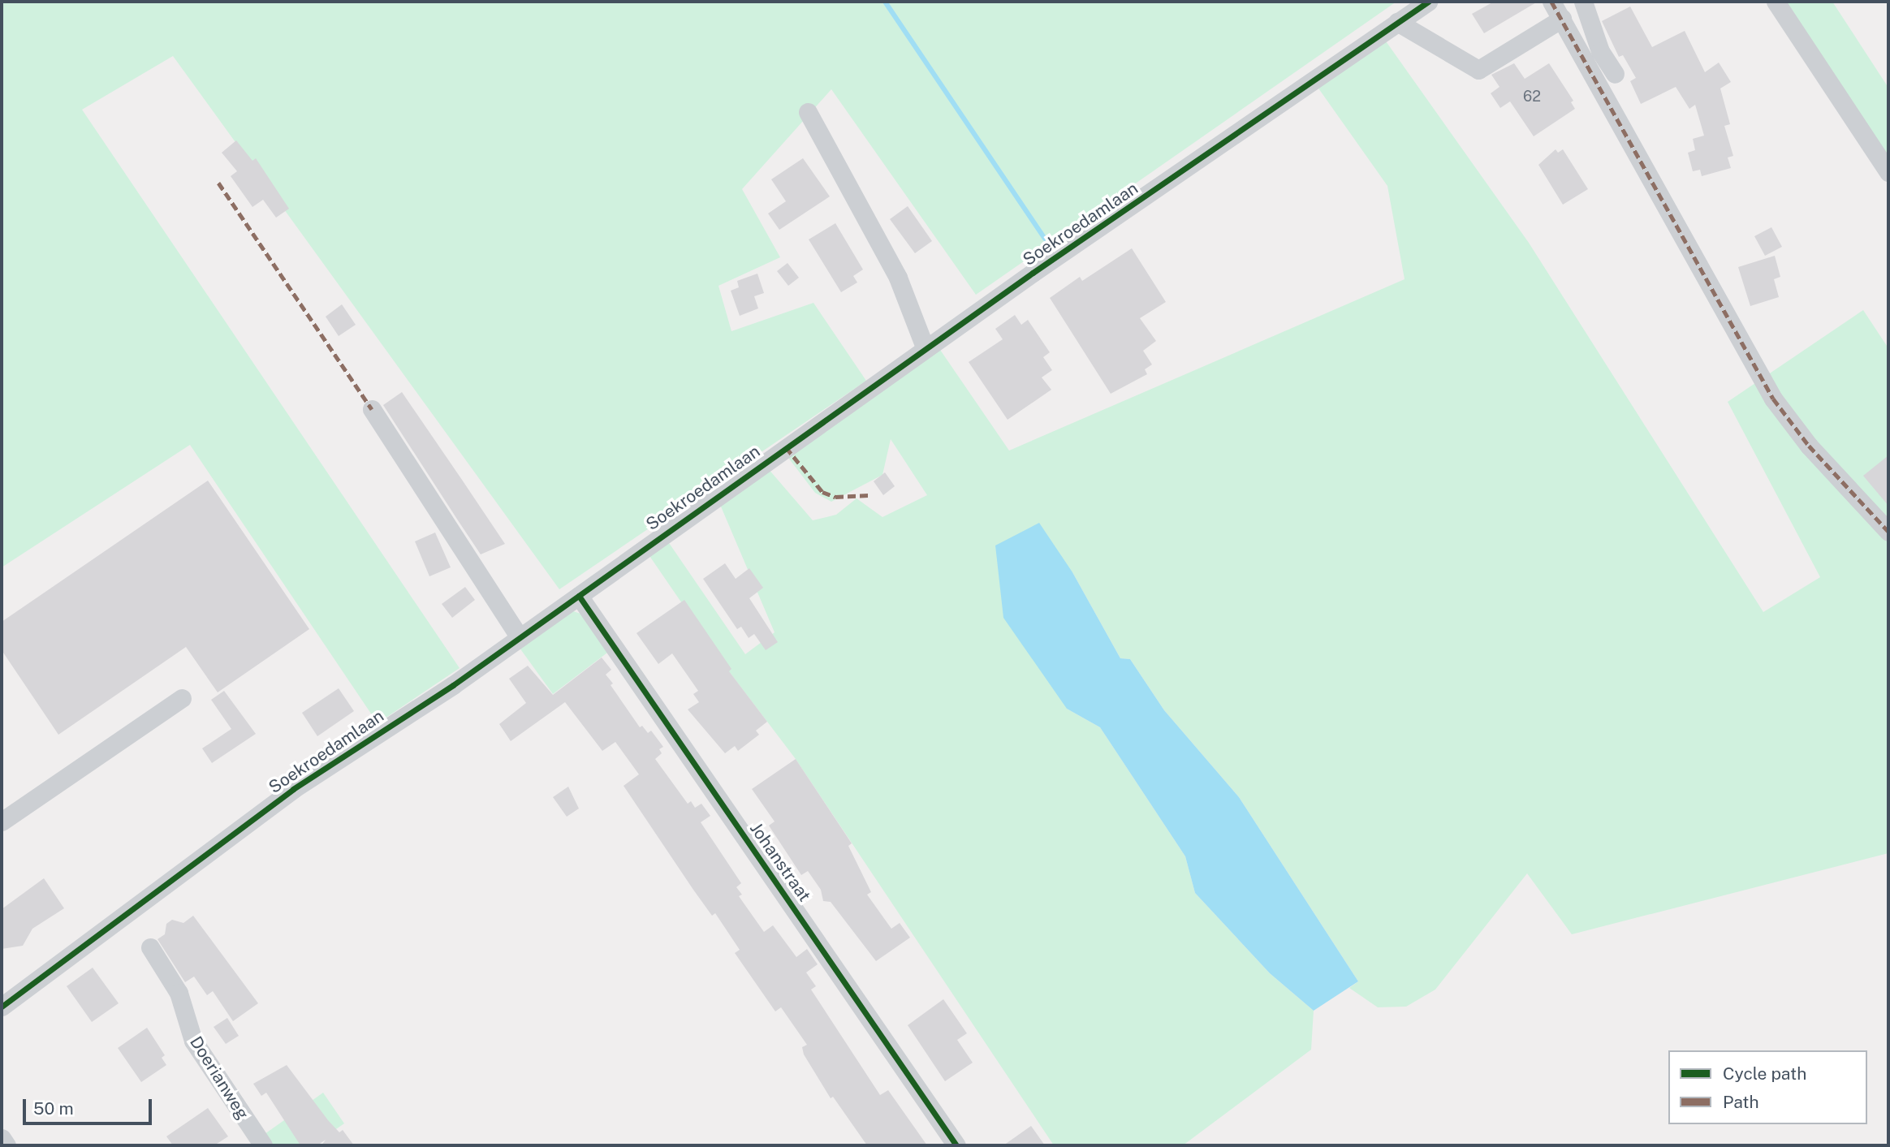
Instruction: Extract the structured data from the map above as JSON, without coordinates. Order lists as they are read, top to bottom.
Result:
{
  "streets": {
    "street": ["Soekroedamlaan", "Johanstraat", "Doerianweg"]
  },
  "crossings": [
    ["Soekroedamlaan", "Johanstraat"]
  ],
  "house_numbers": ["62"],
  "legend": ["Cycle path", "Path"],
  "scale_bar": "50 m"
}
